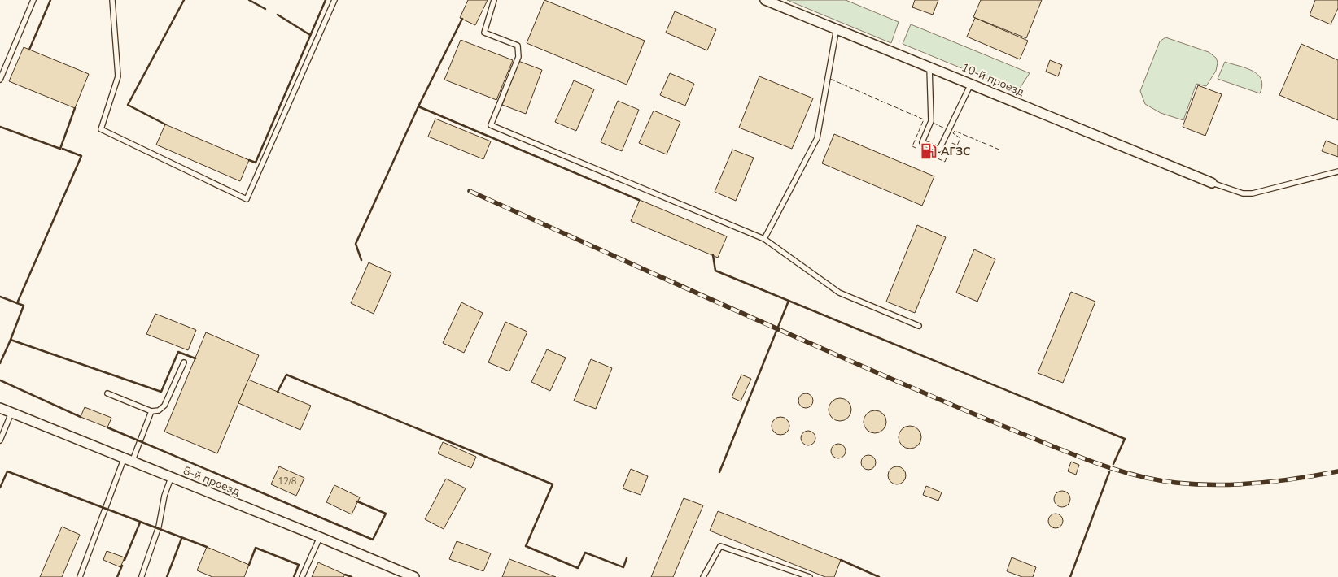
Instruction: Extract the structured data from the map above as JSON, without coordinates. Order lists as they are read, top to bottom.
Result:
{
  "streets": {
    "street": ["10-й проезд", "8-й проезд"]
  },
  "places": {
    "fuel station": ["АГЗС"]
  },
  "house_numbers": ["12/8"]
}
